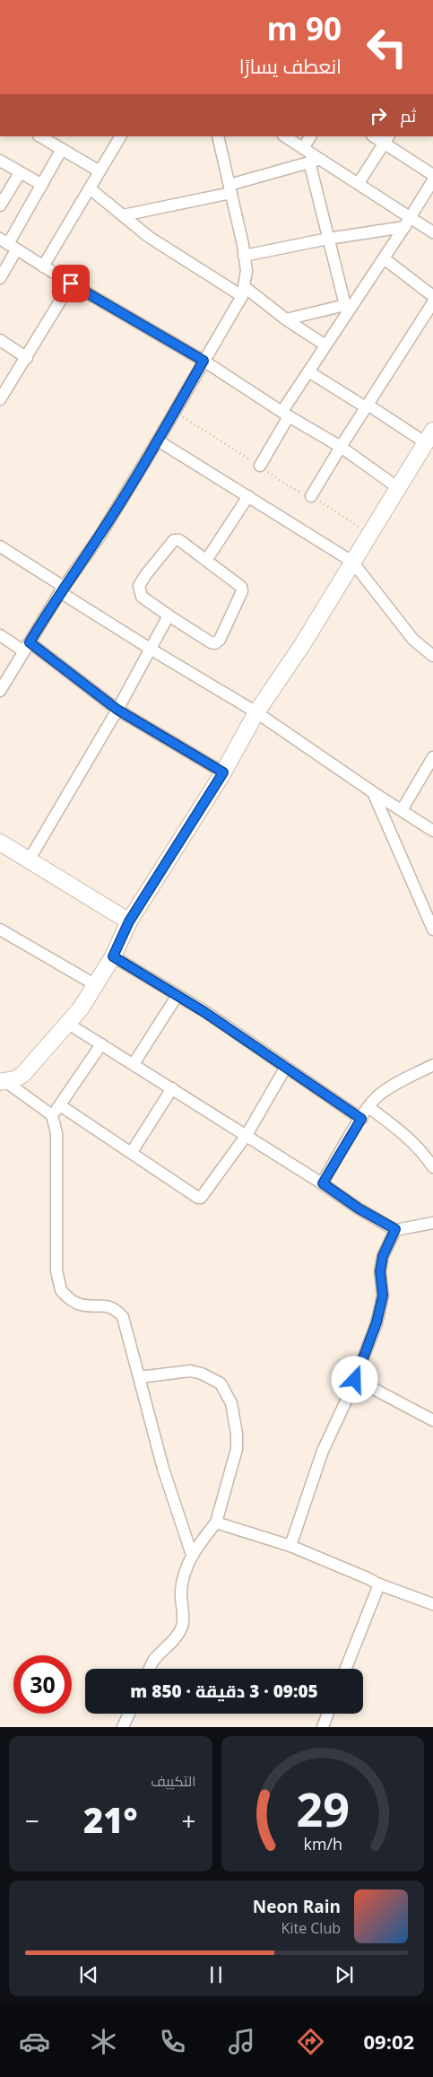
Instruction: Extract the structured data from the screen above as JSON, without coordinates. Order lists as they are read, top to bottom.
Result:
{
  "page": {
    "turn": ["90 m", "انعطف يسارًا"],
    "then": "ثم",
    "limit": "30",
    "trip": "09:05 · 3 دقيقة · 850 m",
    "tile": "التكييف",
    "heat": ["−", "21°", "+"],
    "song": ["Neon Rain", "Kite Club"],
    "tabs": "09:02",
    "gauge": ["29", "km/h"]
  }
}
